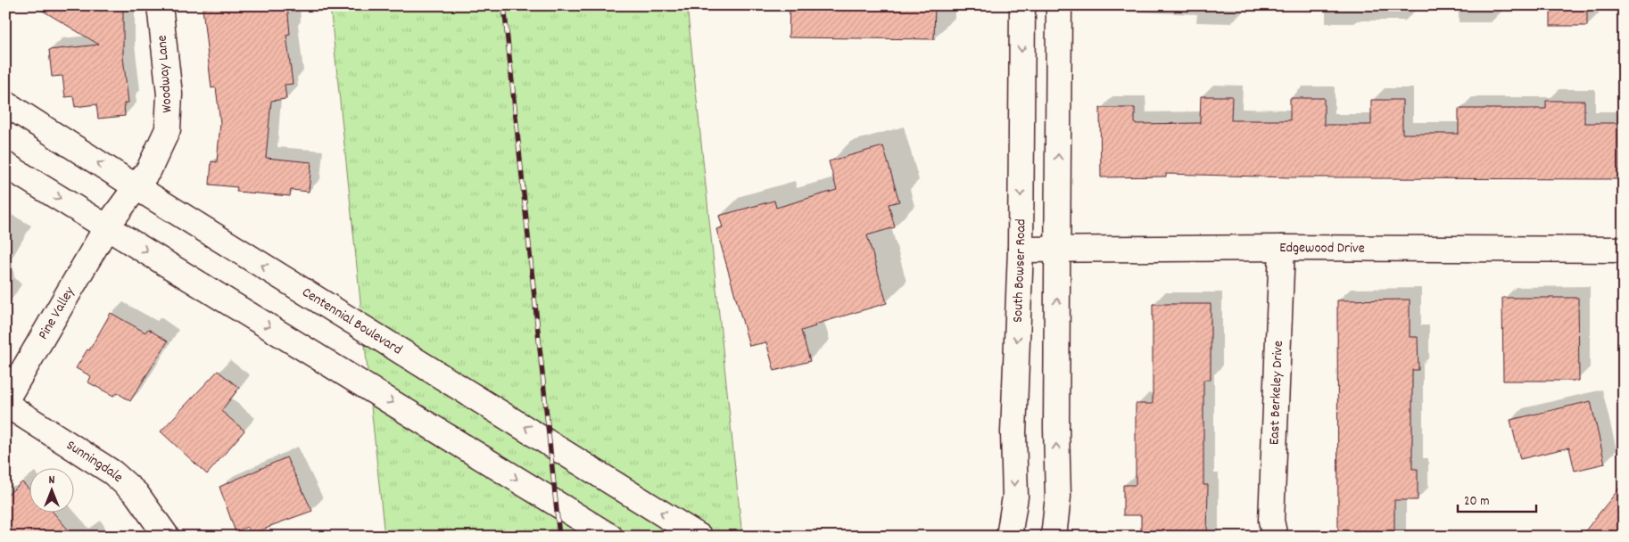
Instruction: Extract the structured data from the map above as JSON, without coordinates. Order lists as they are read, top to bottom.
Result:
{
  "streets": {
    "street": [
      "Woodway Lane",
      "Edgewood Drive",
      "South Bowser Road",
      "Pine Valley",
      "Centennial Boulevard",
      "East Berkeley Drive",
      "Sunningdale"
    ]
  },
  "crossings": [
    ["Woodway Lane", "Pine Valley"],
    ["Woodway Lane", "Centennial Boulevard"],
    ["Edgewood Drive", "South Bowser Road"],
    ["Edgewood Drive", "East Berkeley Drive"],
    ["Pine Valley", "Sunningdale"]
  ],
  "scale_bar": "20 m",
  "north": "top"
}
